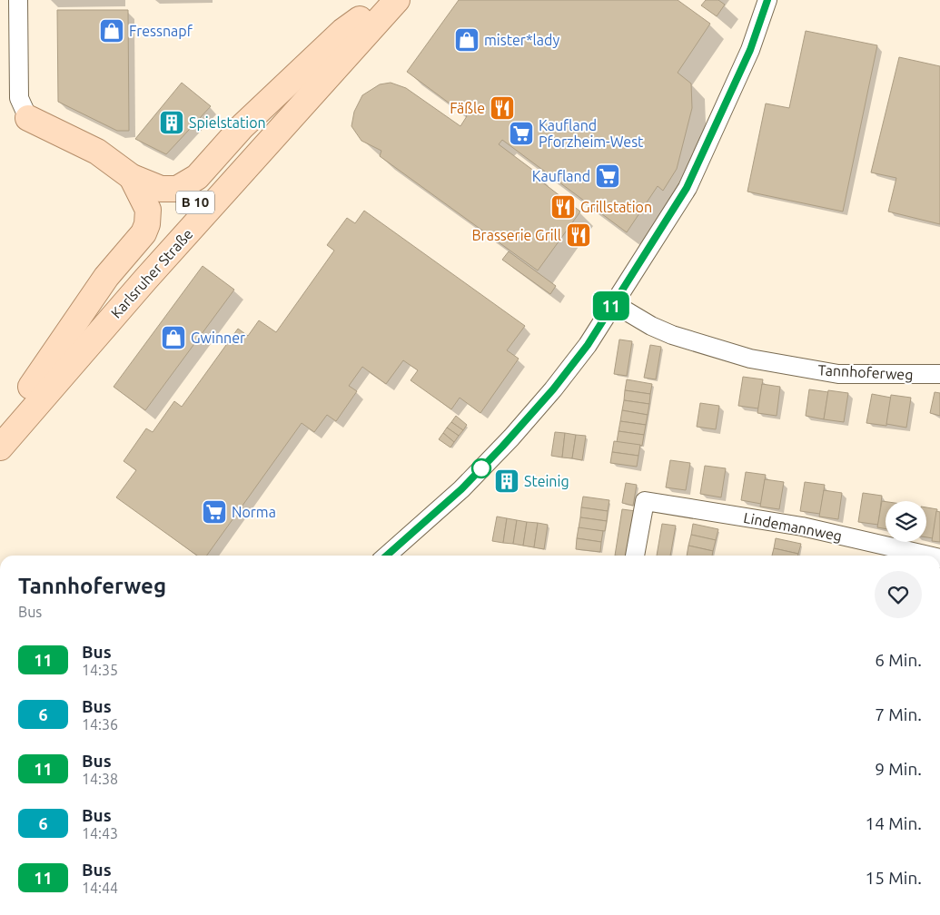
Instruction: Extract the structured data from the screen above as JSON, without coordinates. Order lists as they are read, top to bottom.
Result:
{
  "streets": {
    "main road": ["B 10", "Karlsruher Straße"],
    "street": ["Tannhoferweg", "Lindemannweg"]
  },
  "places": {
    "shop": ["Fressnapf", "mister*lady", "Gwinner"],
    "restaurant": ["Fäßle", "Grillstation", "Brasserie Grill"],
    "building": ["Spielstation", "Steinig"],
    "supermarket": ["Kaufland Pforzheim-West", "Kaufland", "Norma"]
  },
  "lines": ["bus line 11"],
  "page": {
    "on_map": "11",
    "heading": ["Tannhoferweg", "Bus"],
    "list": [
      {
        "mark": "11",
        "name": "Bus",
        "note": "14:35",
        "value": "6 Min."
      },
      {
        "mark": "6",
        "name": "Bus",
        "note": "14:36",
        "value": "7 Min."
      },
      {
        "mark": "11",
        "name": "Bus",
        "note": "14:38",
        "value": "9 Min."
      },
      {
        "mark": "6",
        "name": "Bus",
        "note": "14:43",
        "value": "14 Min."
      },
      {
        "mark": "11",
        "name": "Bus",
        "note": "14:44",
        "value": "15 Min."
      }
    ]
  }
}
